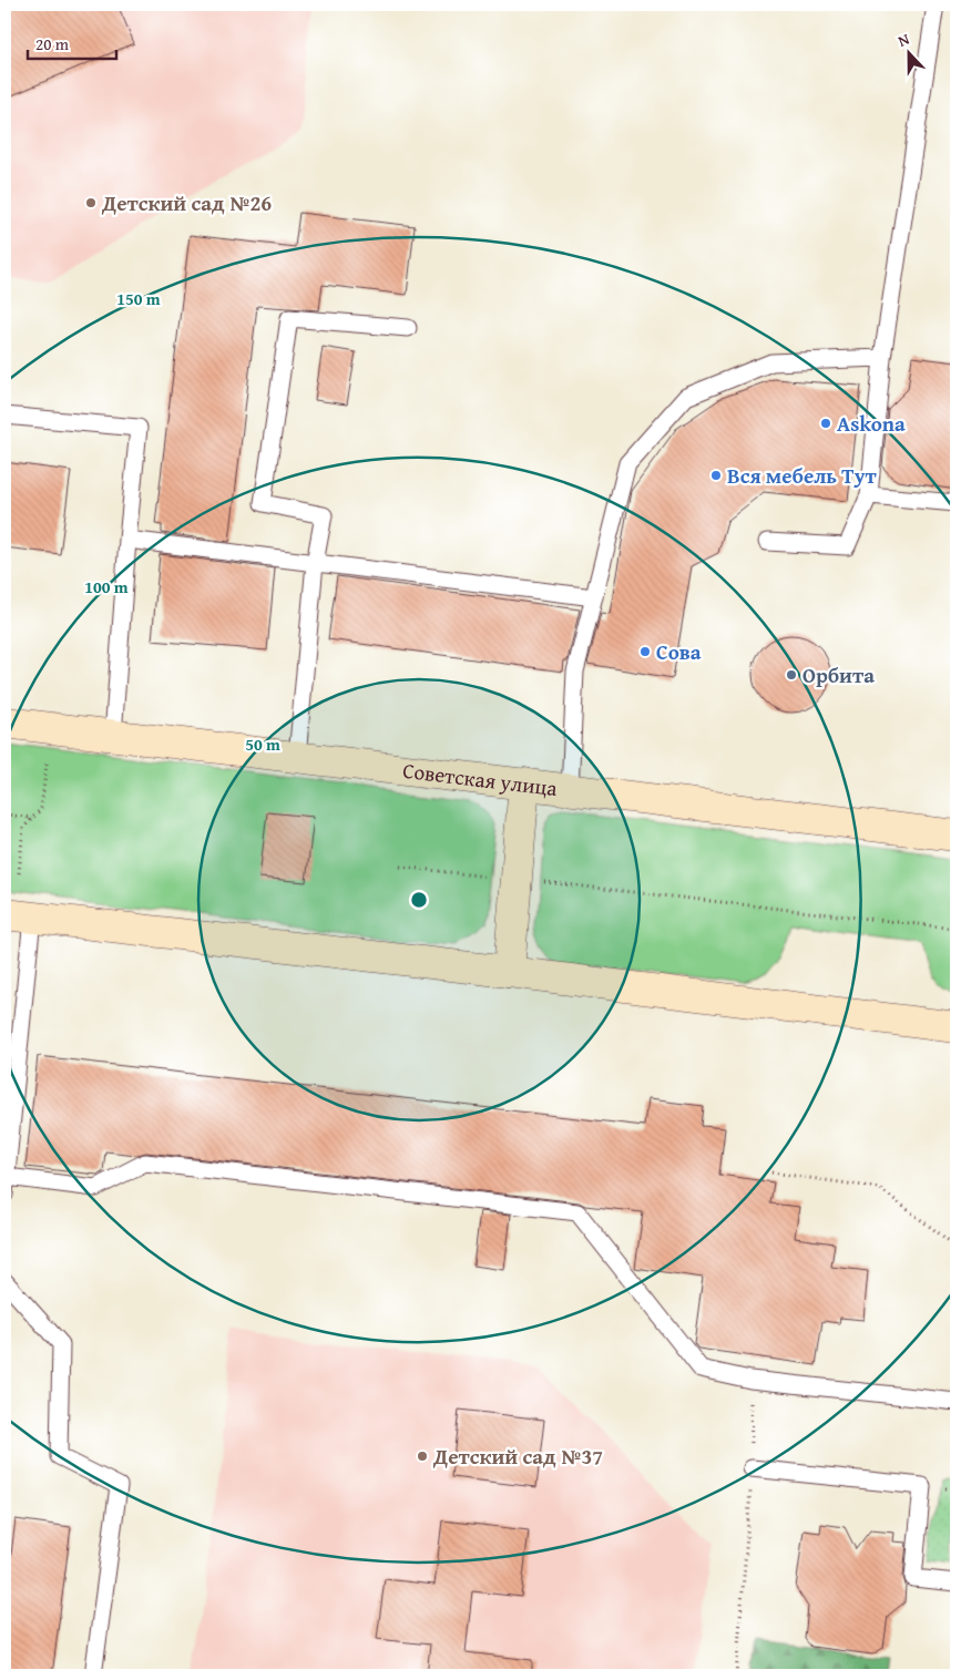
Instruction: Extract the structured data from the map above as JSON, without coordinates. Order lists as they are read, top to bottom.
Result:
{
  "streets": {
    "street": ["Советская улица"]
  },
  "places": [
    "Детский сад №26",
    "Askona",
    "Вся мебель Тут",
    "Сова",
    "Орбита",
    "Детский сад №37"
  ],
  "scale_bar": "20 m",
  "north": "top",
  "rings": ["150 m", "100 m", "50 m"]
}
